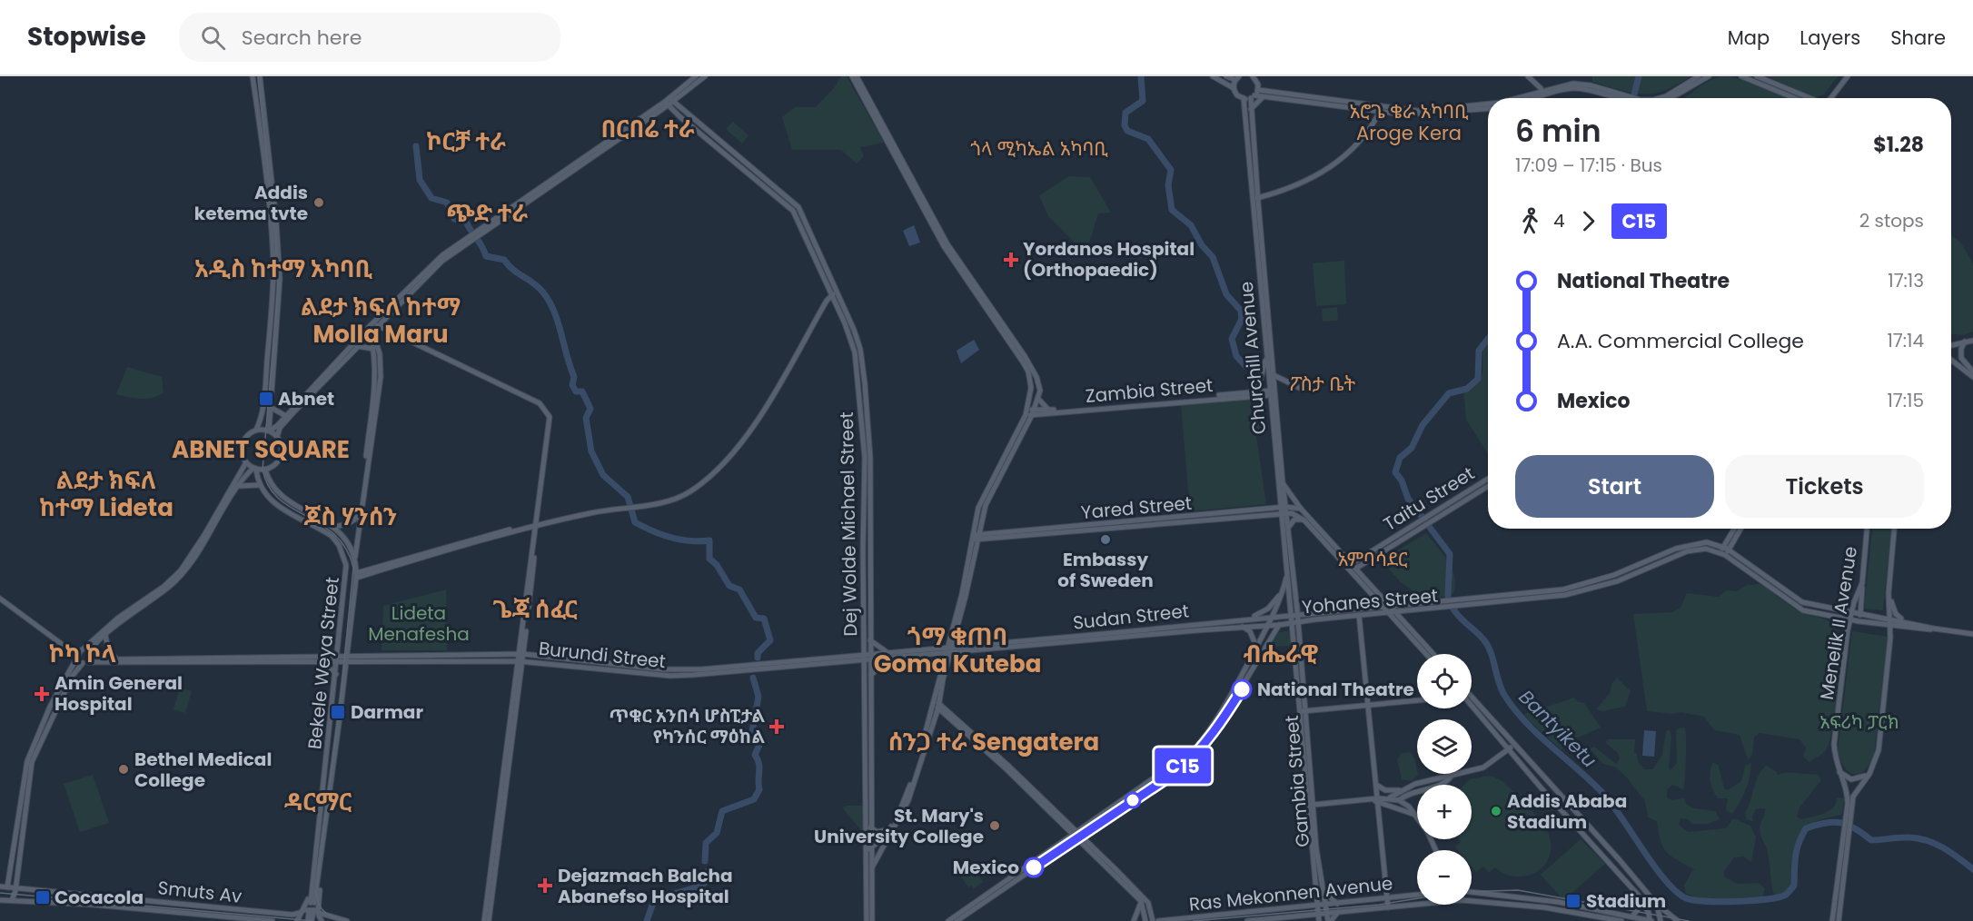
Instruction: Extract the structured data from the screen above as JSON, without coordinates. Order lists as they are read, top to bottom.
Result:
{
  "streets": {
    "main road": [
      "Churchill Avenue",
      "Zambia Street",
      "Taitu Street",
      "Yared Street",
      "Dej Wolde Michael Street",
      "Yohanes Street",
      "Sudan Street",
      "Menelik II Avenue",
      "Burundi Street",
      "Bekele Weya Street",
      "Gambia Street",
      "Smuts Av",
      "Ras Mekonnen Avenue"
    ]
  },
  "crossings": [
    ["Churchill Avenue", "Zambia Street"],
    ["Churchill Avenue", "Yared Street"],
    ["Churchill Avenue", "Yohanes Street"],
    ["Churchill Avenue", "Sudan Street"],
    ["Churchill Avenue", "Gambia Street"],
    ["Dej Wolde Michael Street", "Sudan Street"],
    ["Dej Wolde Michael Street", "Burundi Street"],
    ["Yohanes Street", "Sudan Street"],
    ["Yohanes Street", "Menelik II Avenue"],
    ["Yohanes Street", "Gambia Street"],
    ["Sudan Street", "Burundi Street"],
    ["Sudan Street", "Gambia Street"],
    ["Burundi Street", "Bekele Weya Street"],
    ["Gambia Street", "Ras Mekonnen Avenue"]
  ],
  "districts": [
    "አሮጌ ቄራ አካባቢ Aroge Kera",
    "በርበሬ ተራ",
    "ኮርቻ ተራ",
    "ጎላ ሚካኤል አካባቢ",
    "ጭድ ተራ",
    "አዲስ ከተማ አካባቢ",
    "ልደታ ክፍለ ከተማ Molla Maru",
    "ፖስታ ቤት",
    "ABNET SQUARE",
    "ልደታ ክፍለ ከተማ Lideta",
    "ጆስ ሃንሰን",
    "አምባሳደር",
    "ጌጃ ሰፈር",
    "ጎማ ቁጠባ Goma Kuteba",
    "ኮካ ኮላ",
    "ብሔራዊ",
    "ሰንጋ ተራ Sengatera",
    "ዳርማር"
  ],
  "water": ["Bantyiketu"],
  "parks": ["Lideta Menafesha", "አፍሪካ ፓርክ"],
  "places": {
    "other": [
      "Addis ketema tvte",
      "Embassy of Sweden",
      "National Theatre",
      "Bethel Medical College",
      "Addis Ababa Stadium",
      "St. Mary's University College",
      "Mexico"
    ],
    "health": [
      "Yordanos Hospital (Orthopaedic)",
      "Amin General Hospital",
      "ጥቁር አንበሳ ሆስፒታል የካንሰር ማዕከል",
      "Dejazmach Balcha Abanefso Hospital"
    ],
    "transit": [
      "Abnet",
      "Darmar",
      "Cocacola",
      "Stadium"
    ]
  },
  "lines": ["bus line C15"],
  "page": {
    "header": "Stopwise",
    "search": "Search here",
    "nav": ["Map", "Layers", "Share"],
    "on_map": "C15",
    "heading": ["6 min", "17:09 – 17:15 · Bus", "$1.28"],
    "legs": ["4", "C15", "2 stops"],
    "list": [
      {
        "name": "National Theatre",
        "value": "17:13"
      },
      {
        "name": "A.A. Commercial College",
        "value": "17:14"
      },
      {
        "name": "Mexico",
        "value": "17:15"
      }
    ],
    "buttons": ["Start", "Tickets"],
    "map_buttons": ["+", "−"]
  }
}
